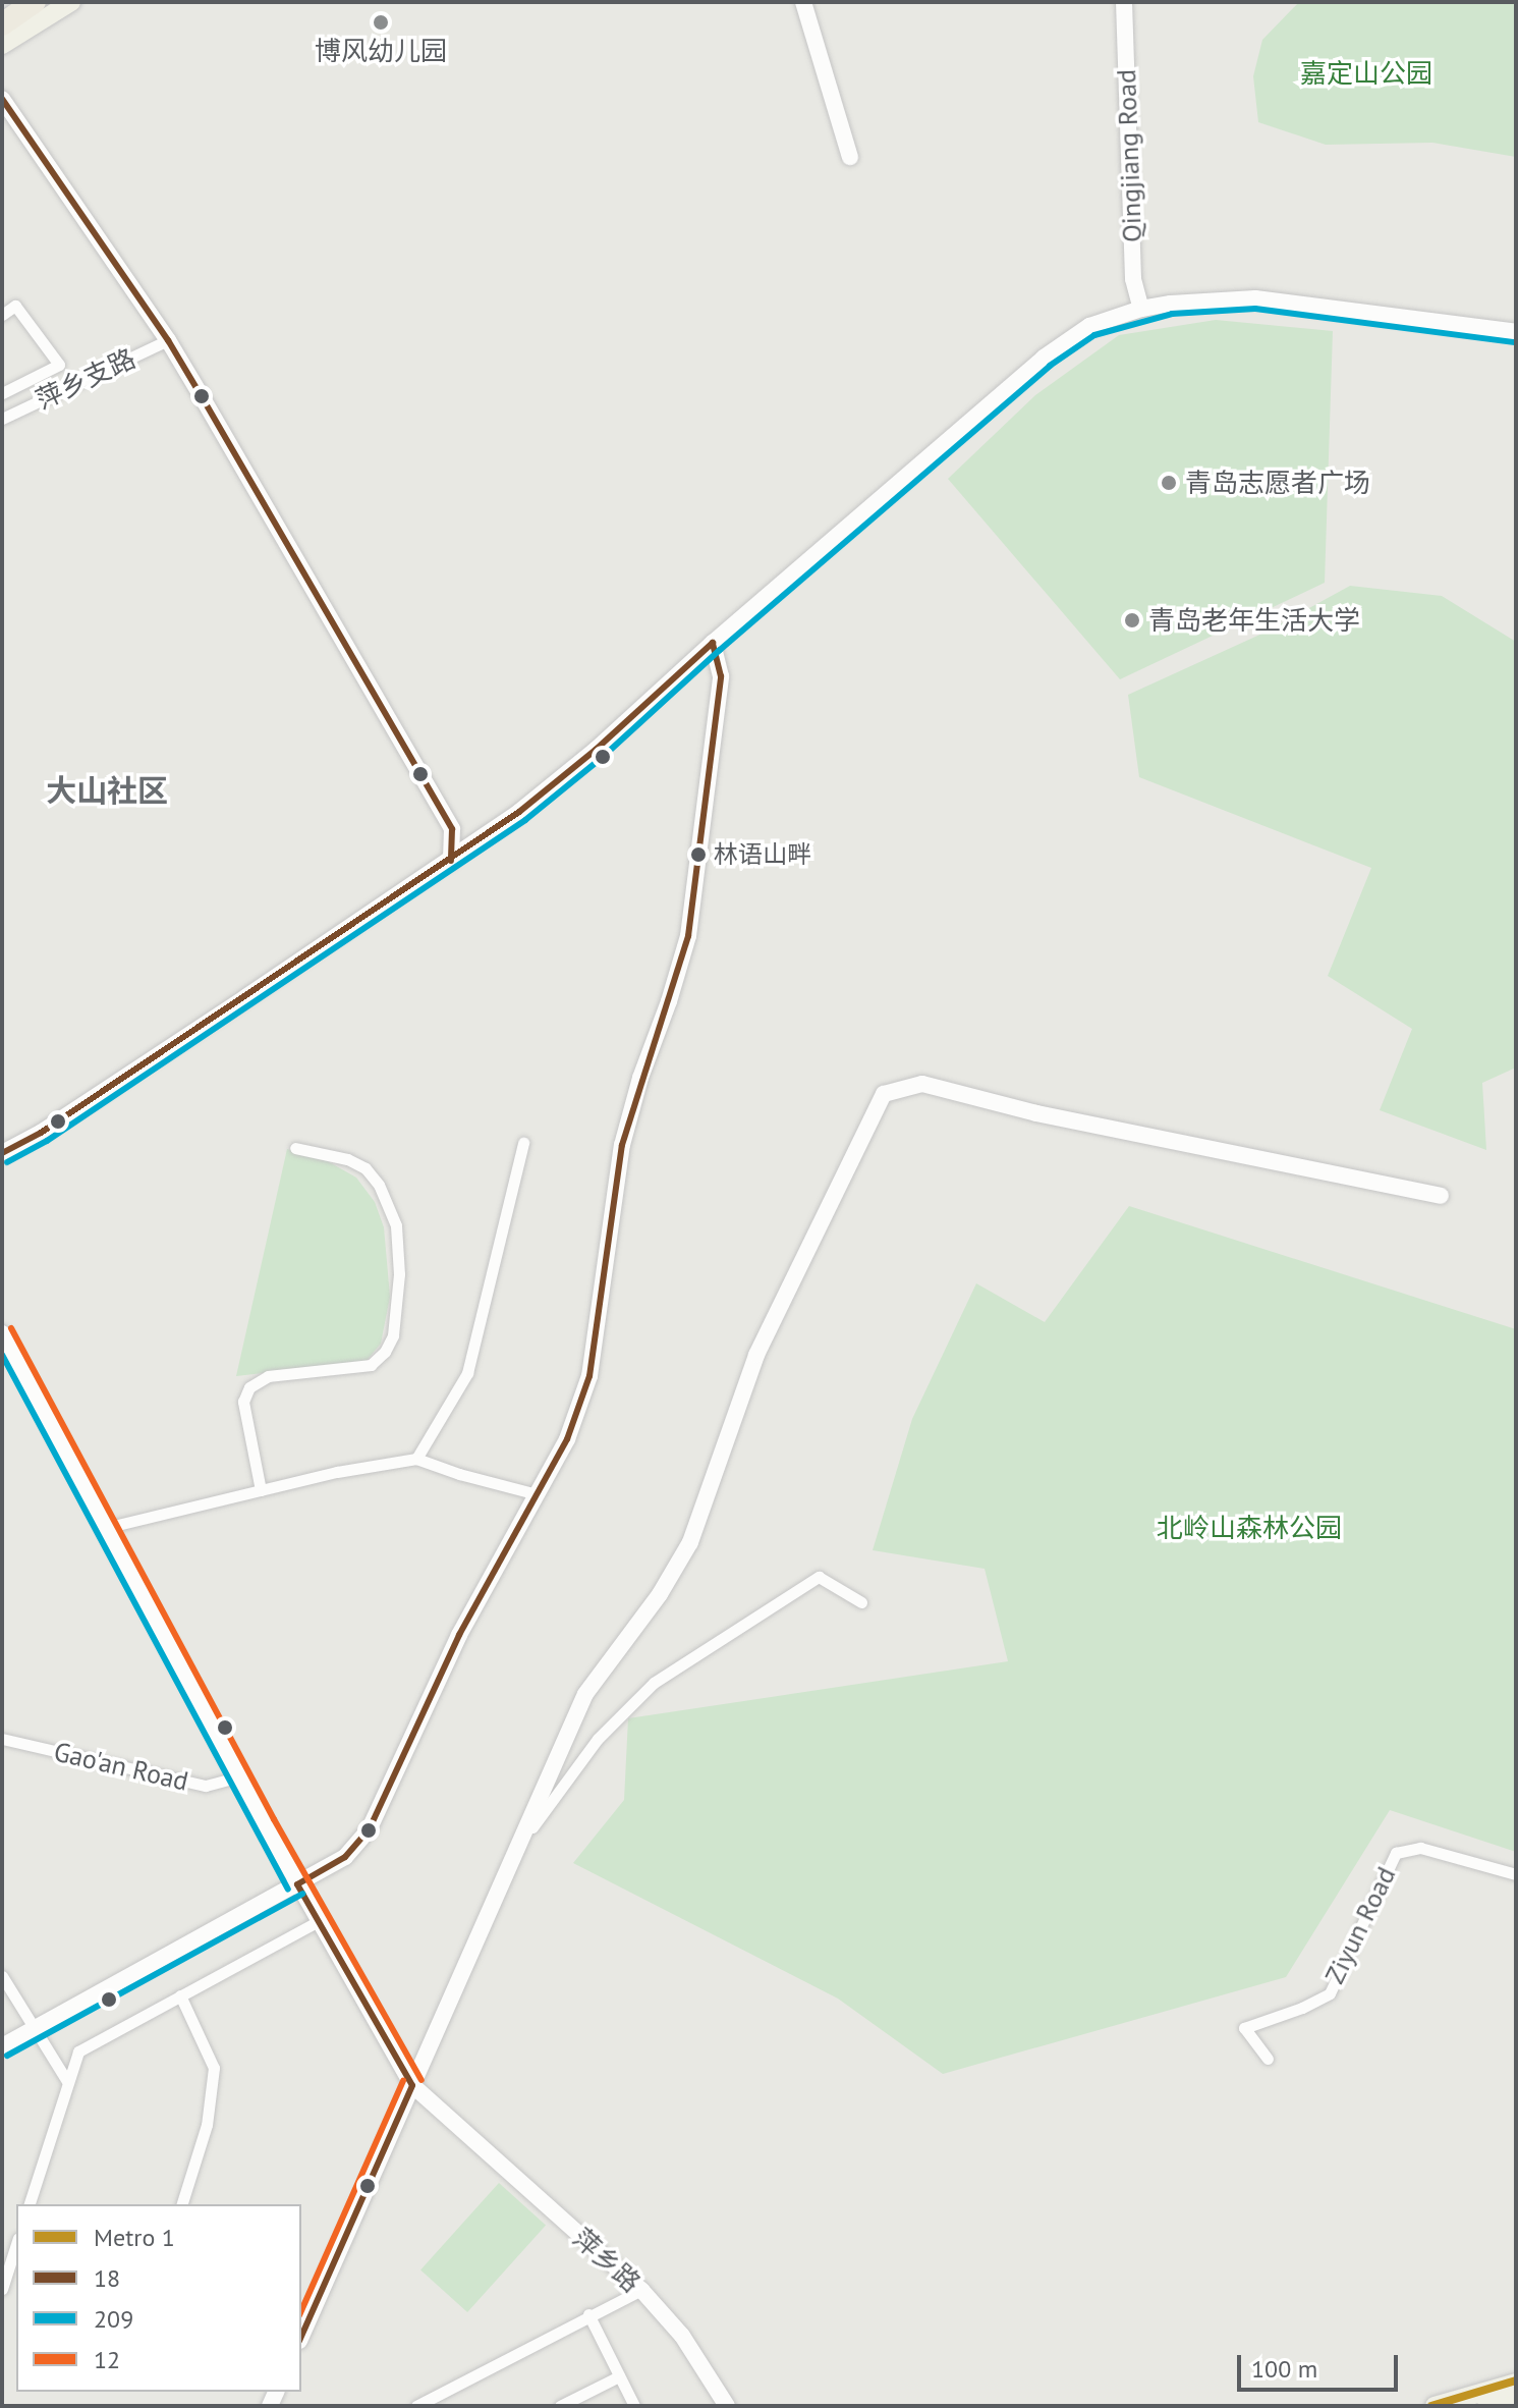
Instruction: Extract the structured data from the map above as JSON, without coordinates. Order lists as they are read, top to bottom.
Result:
{
  "streets": {
    "street": [
      "Qingjiang Road",
      "萍乡支路",
      "Gao'an Road",
      "Ziyun Road",
      "萍乡路"
    ]
  },
  "crossings": [
    ["Gao'an Road", "萍乡路"]
  ],
  "districts": ["大山社区"],
  "parks": ["嘉定山公园", "北岭山森林公园"],
  "places": [
    "博风幼儿园",
    "青岛志愿者广场",
    "青岛老年生活大学",
    "林语山畔"
  ],
  "lines": [
    "transit line 18",
    "transit line 209",
    "transit line 12",
    "metro line 1"
  ],
  "legend": [
    "Metro 1",
    "18",
    "209",
    "12"
  ],
  "scale_bar": "100 m"
}
